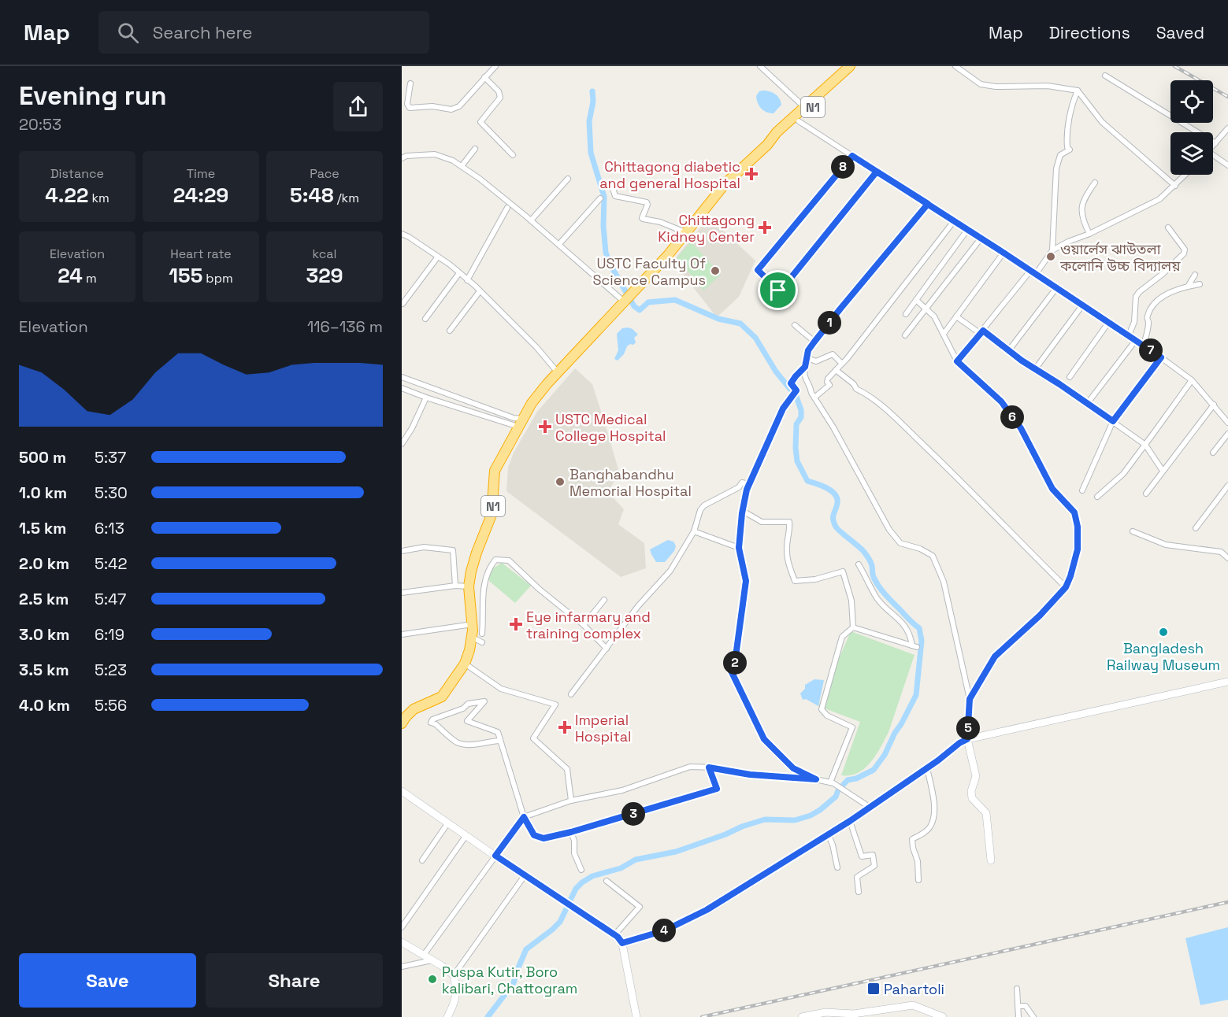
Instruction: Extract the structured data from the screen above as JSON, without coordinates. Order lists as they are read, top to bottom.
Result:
{
  "streets": {
    "highway": ["N1"]
  },
  "places": {
    "health": [
      "Chittagong diabetic and general Hospital",
      "Chittagong Kidney Center",
      "USTC Medical College Hospital",
      "Eye infarmary and training complex",
      "Imperial Hospital"
    ],
    "other": [
      "ওয়ার্লেস ঝাউতলা কলোনি উচ্চ বিদ্যালয়",
      "USTC Faculty Of Science Campus",
      "Banghabandhu Memorial Hospital",
      "Bangladesh Railway Museum",
      "Puspa Kutir, Boro kalibari, Chattogram"
    ],
    "transit": ["Pahartoli"]
  },
  "page": {
    "header": "Map",
    "search": "Search here",
    "nav": ["Map", "Directions", "Saved"],
    "heading": ["Evening run", "20:53"],
    "stats": [
      ["Distance", "4.22 km"],
      ["Time", "24:29"],
      ["Pace", "5:48 /km"],
      ["Elevation", "24 m"],
      ["Heart rate", "155 bpm"],
      ["kcal", "329"]
    ],
    "pins": [
      "8",
      "1",
      "7",
      "6",
      "2",
      "5",
      "3",
      "4"
    ],
    "chart": ["Elevation", "116–136 m"],
    "list": [
      {
        "name": "500 m",
        "note": "5:37"
      },
      {
        "name": "1.0 km",
        "note": "5:30"
      },
      {
        "name": "1.5 km",
        "note": "6:13"
      },
      {
        "name": "2.0 km",
        "note": "5:42"
      },
      {
        "name": "2.5 km",
        "note": "5:47"
      },
      {
        "name": "3.0 km",
        "note": "6:19"
      },
      {
        "name": "3.5 km",
        "note": "5:23"
      },
      {
        "name": "4.0 km",
        "note": "5:56"
      }
    ],
    "buttons": ["Save", "Share"]
  }
}
